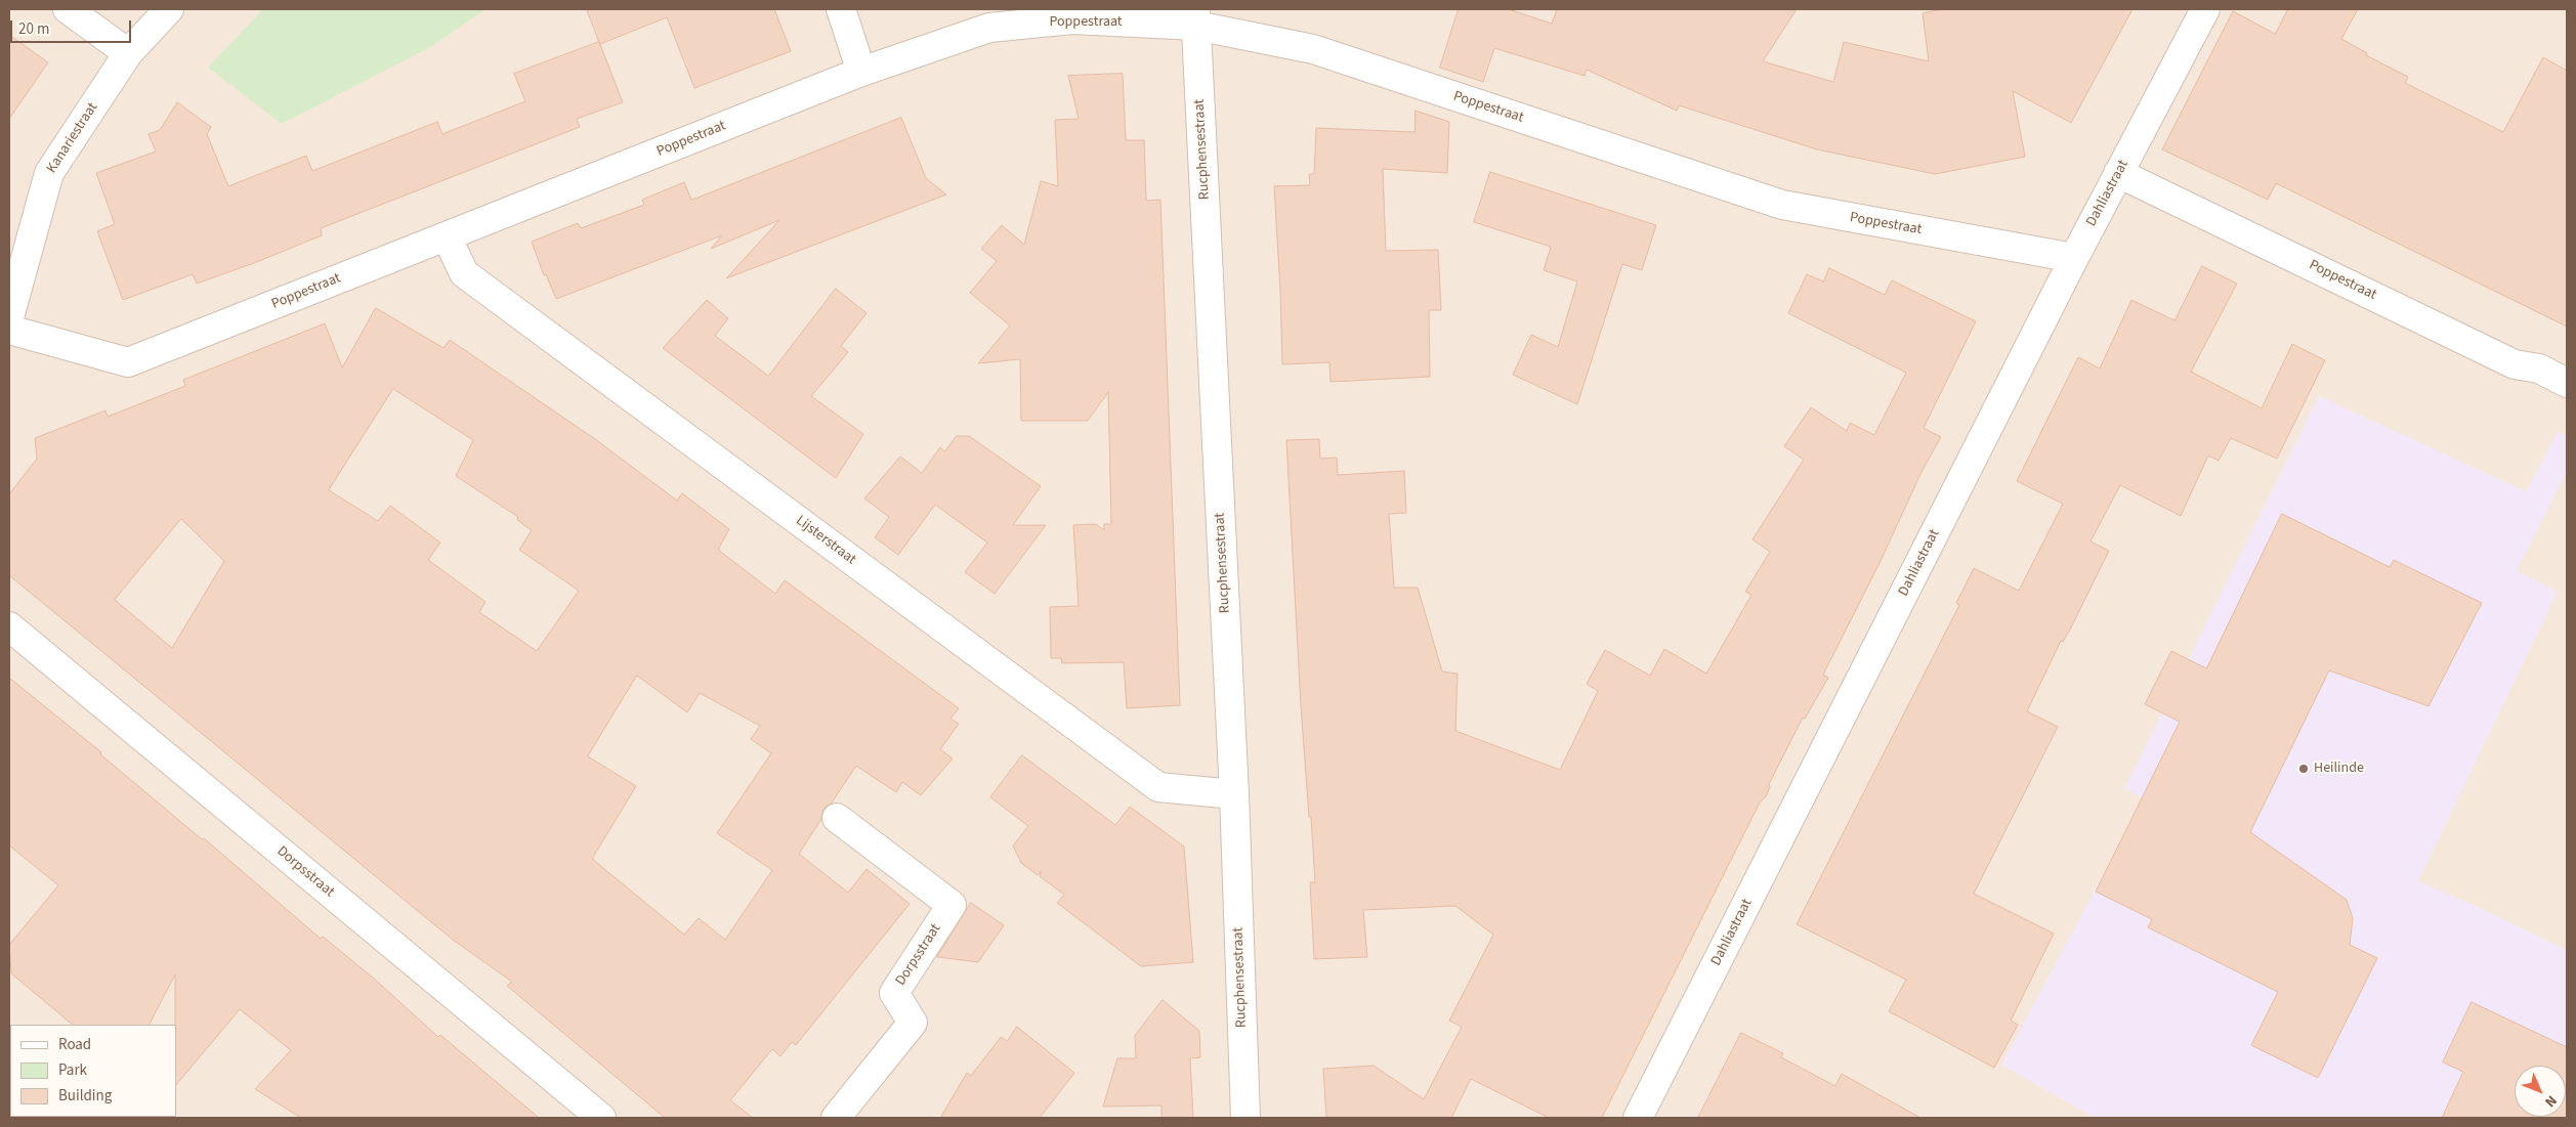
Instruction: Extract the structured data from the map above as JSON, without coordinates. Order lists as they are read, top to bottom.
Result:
{
  "streets": {
    "street": [
      "Poppestraat",
      "Kanariestraat",
      "Rucphensestraat",
      "Dahliastraat",
      "Lijsterstraat",
      "Dorpsstraat"
    ]
  },
  "crossings": [
    ["Poppestraat", "Rucphensestraat"],
    ["Poppestraat", "Dahliastraat"],
    ["Poppestraat", "Lijsterstraat"],
    ["Rucphensestraat", "Lijsterstraat"]
  ],
  "places": ["Heilinde"],
  "legend": ["Road", "Park", "Building"],
  "scale_bar": "20 m",
  "north": "bottom right"
}
